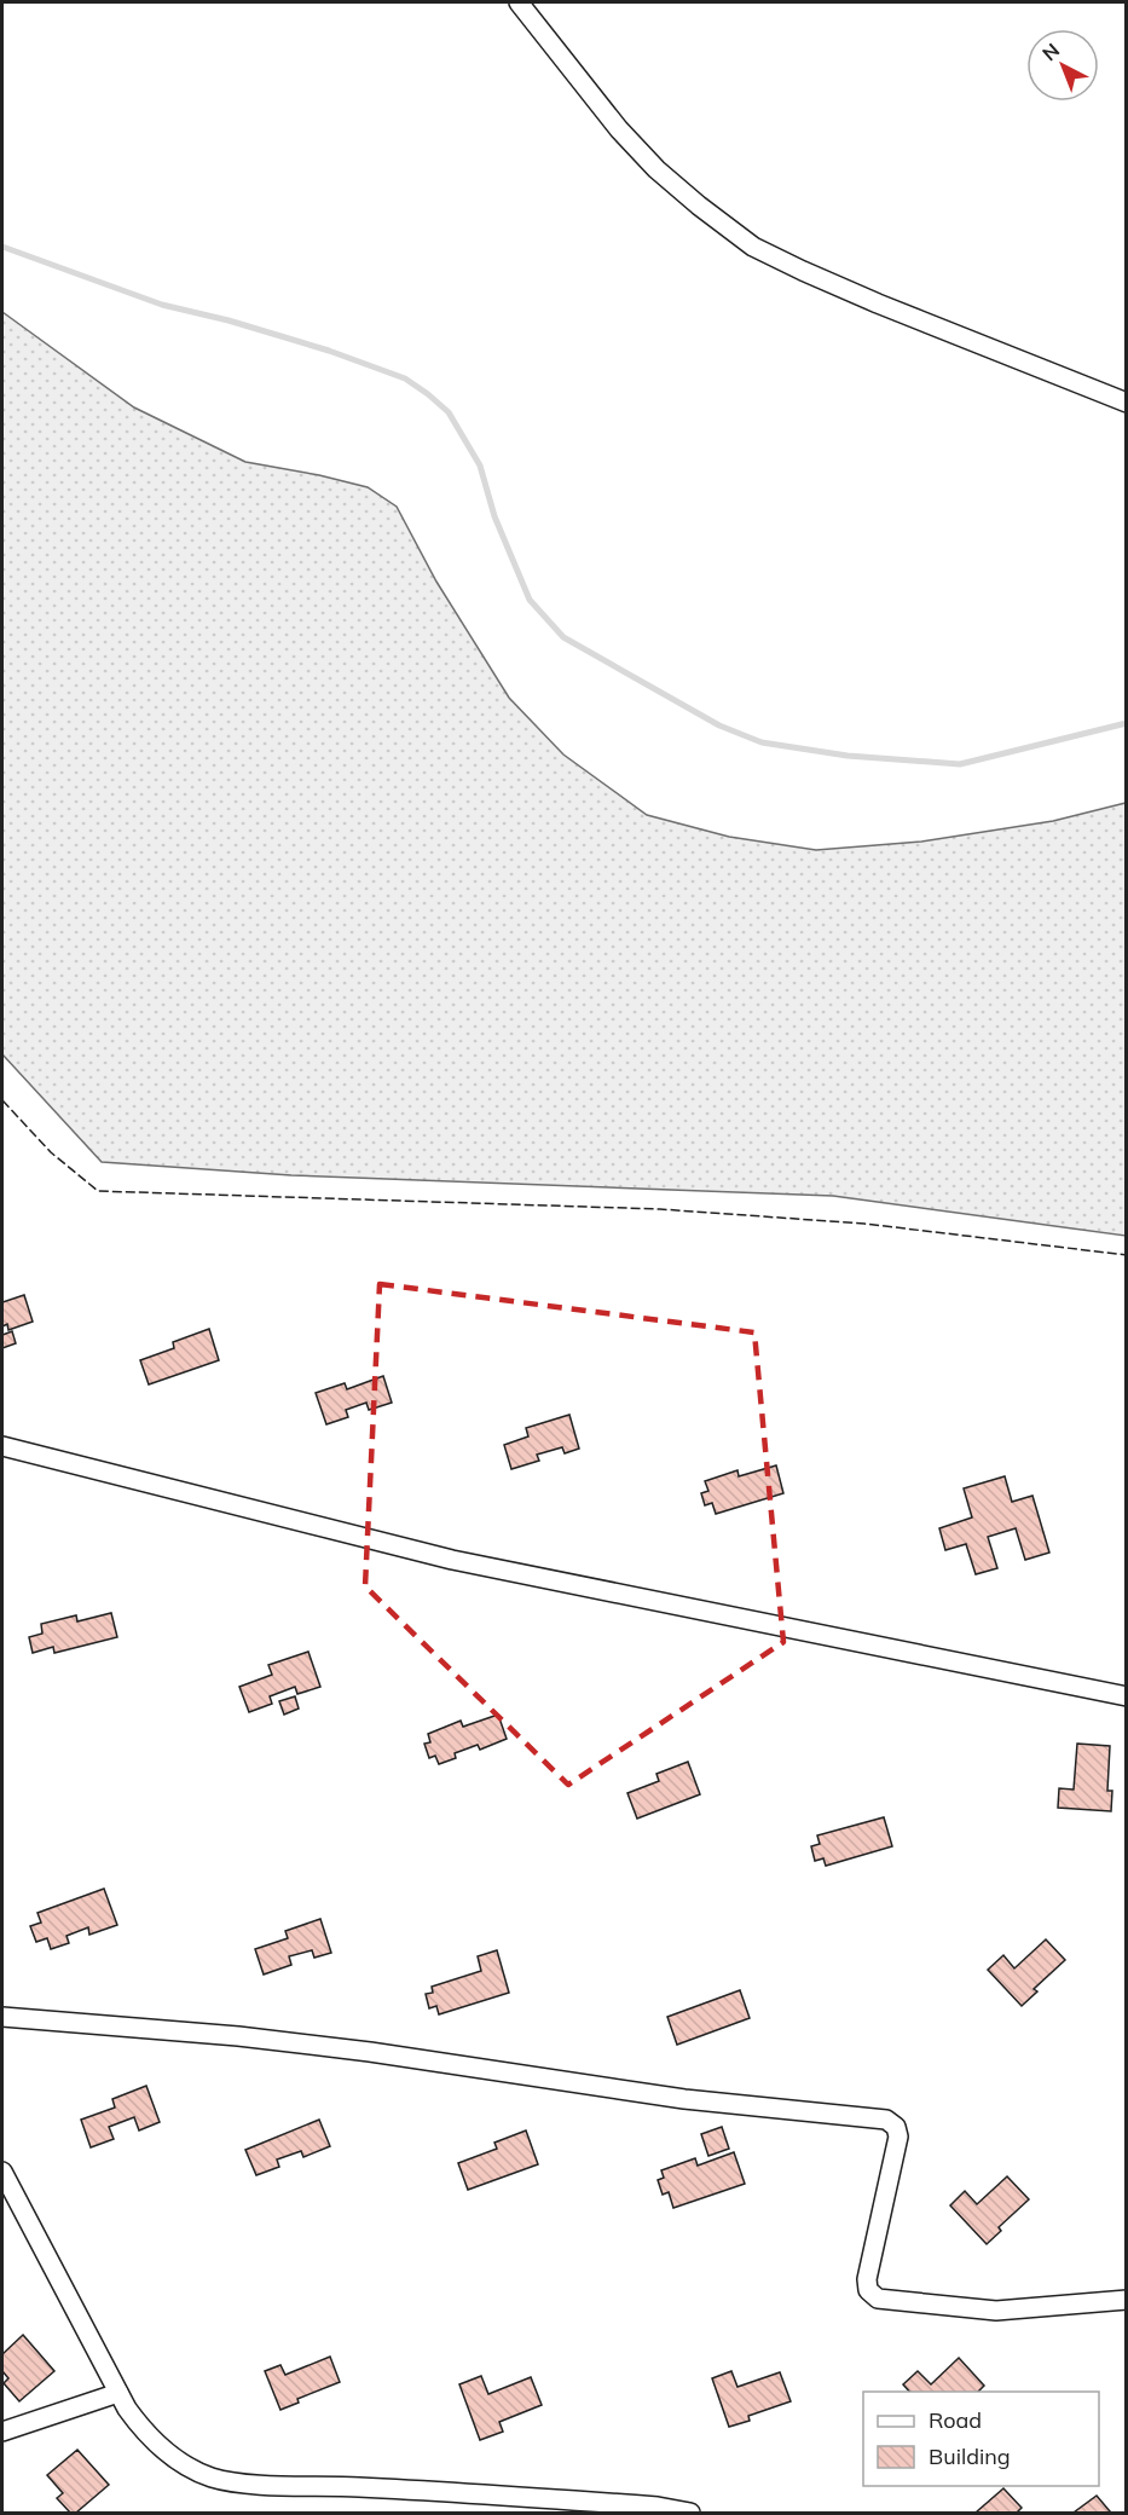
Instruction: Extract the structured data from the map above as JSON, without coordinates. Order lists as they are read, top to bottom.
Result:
{
  "legend": ["Road", "Building"],
  "north": "top left"
}
